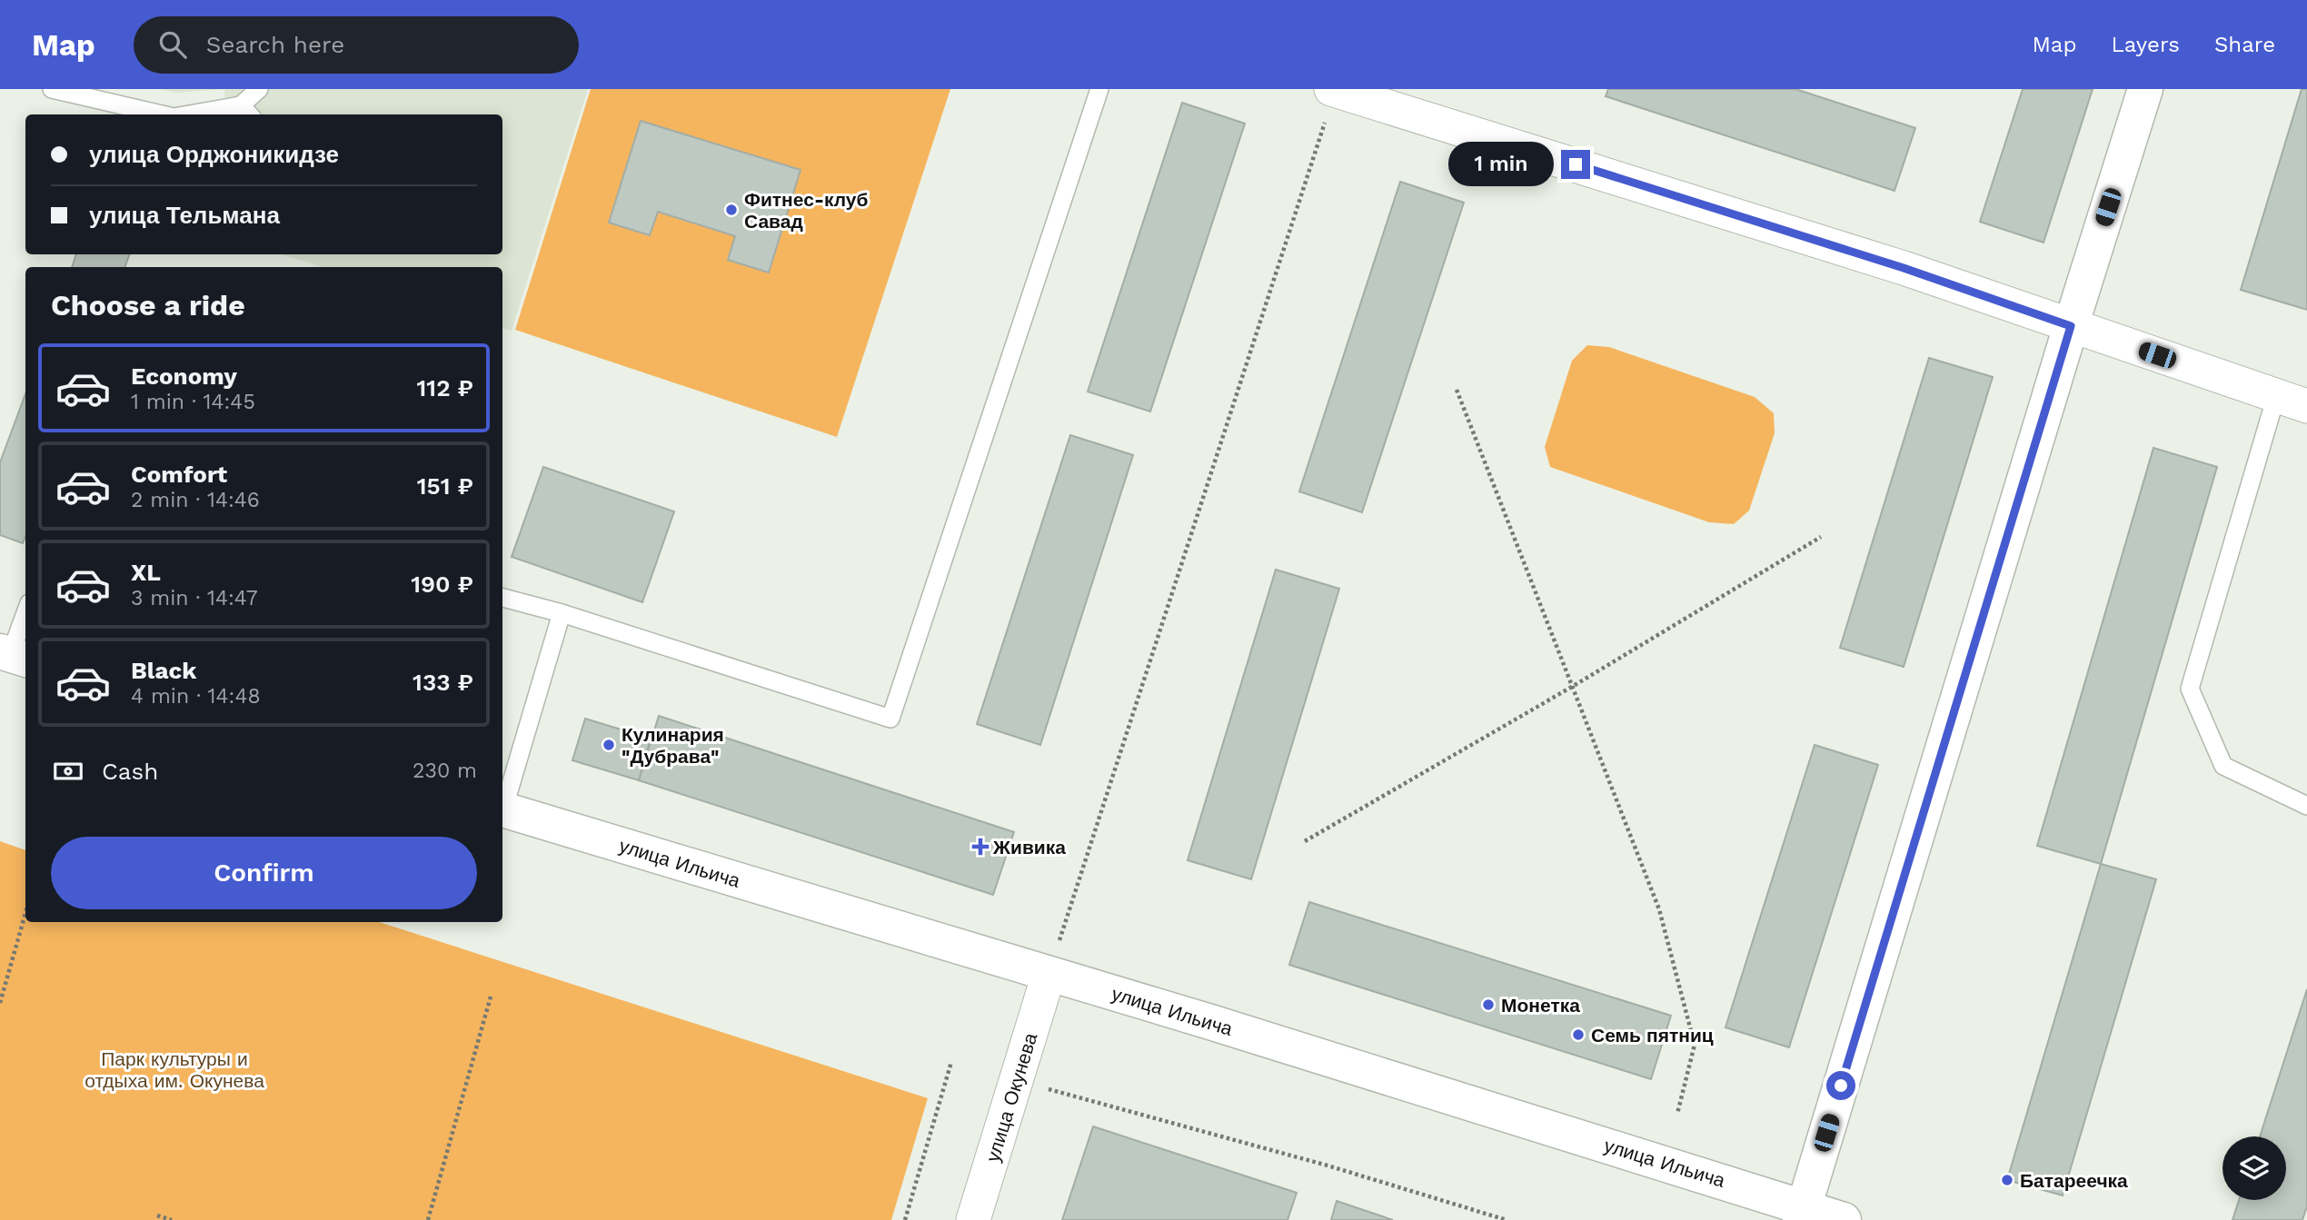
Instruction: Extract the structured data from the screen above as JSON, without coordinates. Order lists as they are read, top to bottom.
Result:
{
  "streets": {
    "street": ["улица Ильича", "улица Окунева"]
  },
  "crossings": [
    ["улица Ильича", "улица Окунева"]
  ],
  "parks": ["Парк культуры и отдыха им. Окунева"],
  "places": {
    "other": [
      "Фитнес-клуб Савад",
      "Кулинария \"Дубрава\"",
      "Монетка",
      "Семь пятниц",
      "Батареечка"
    ],
    "health": ["Живика"]
  },
  "page": {
    "header": "Map",
    "search": "Search here",
    "nav": ["Map", "Layers", "Share"],
    "banner": ["улица Орджоникидзе", "улица Тельмана"],
    "bubble": "1 min",
    "heading": "Choose a ride",
    "list": [
      {
        "name": "Economy",
        "note": "1 min · 14:45",
        "value": "112 ₽"
      },
      {
        "name": "Comfort",
        "note": "2 min · 14:46",
        "value": "151 ₽"
      },
      {
        "name": "XL",
        "note": "3 min · 14:47",
        "value": "190 ₽"
      },
      {
        "name": "Black",
        "note": "4 min · 14:48",
        "value": "133 ₽"
      }
    ],
    "pay": ["Cash", "230 m"],
    "buttons": "Confirm"
  }
}
